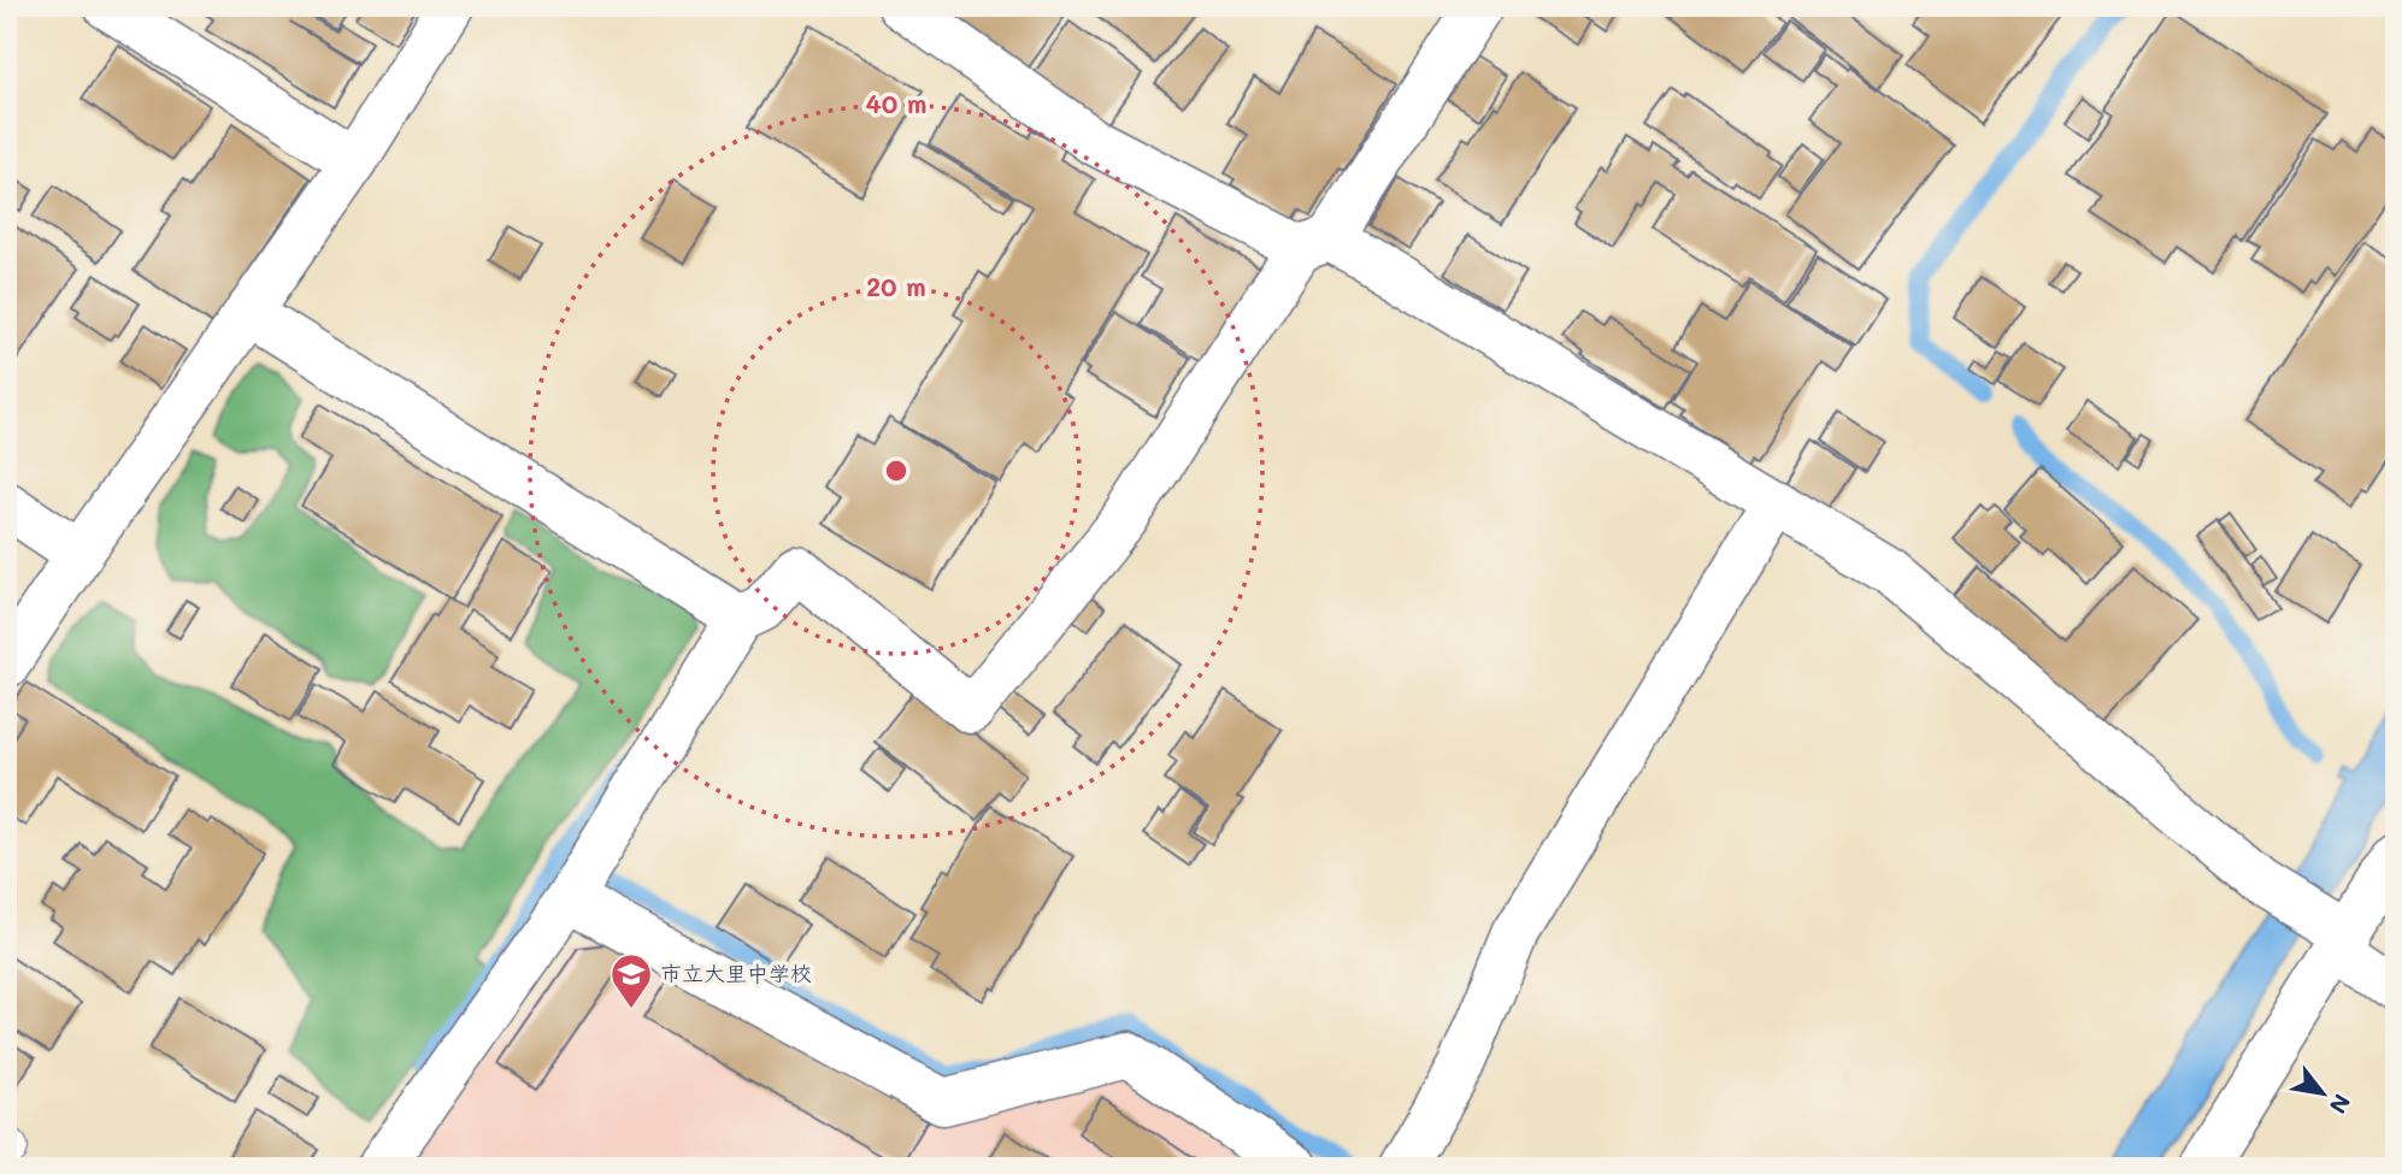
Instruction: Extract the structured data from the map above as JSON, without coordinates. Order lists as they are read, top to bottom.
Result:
{
  "places": {
    "school or university": ["市立大里中学校"]
  },
  "north": "bottom right",
  "rings": ["40 m", "20 m"]
}
